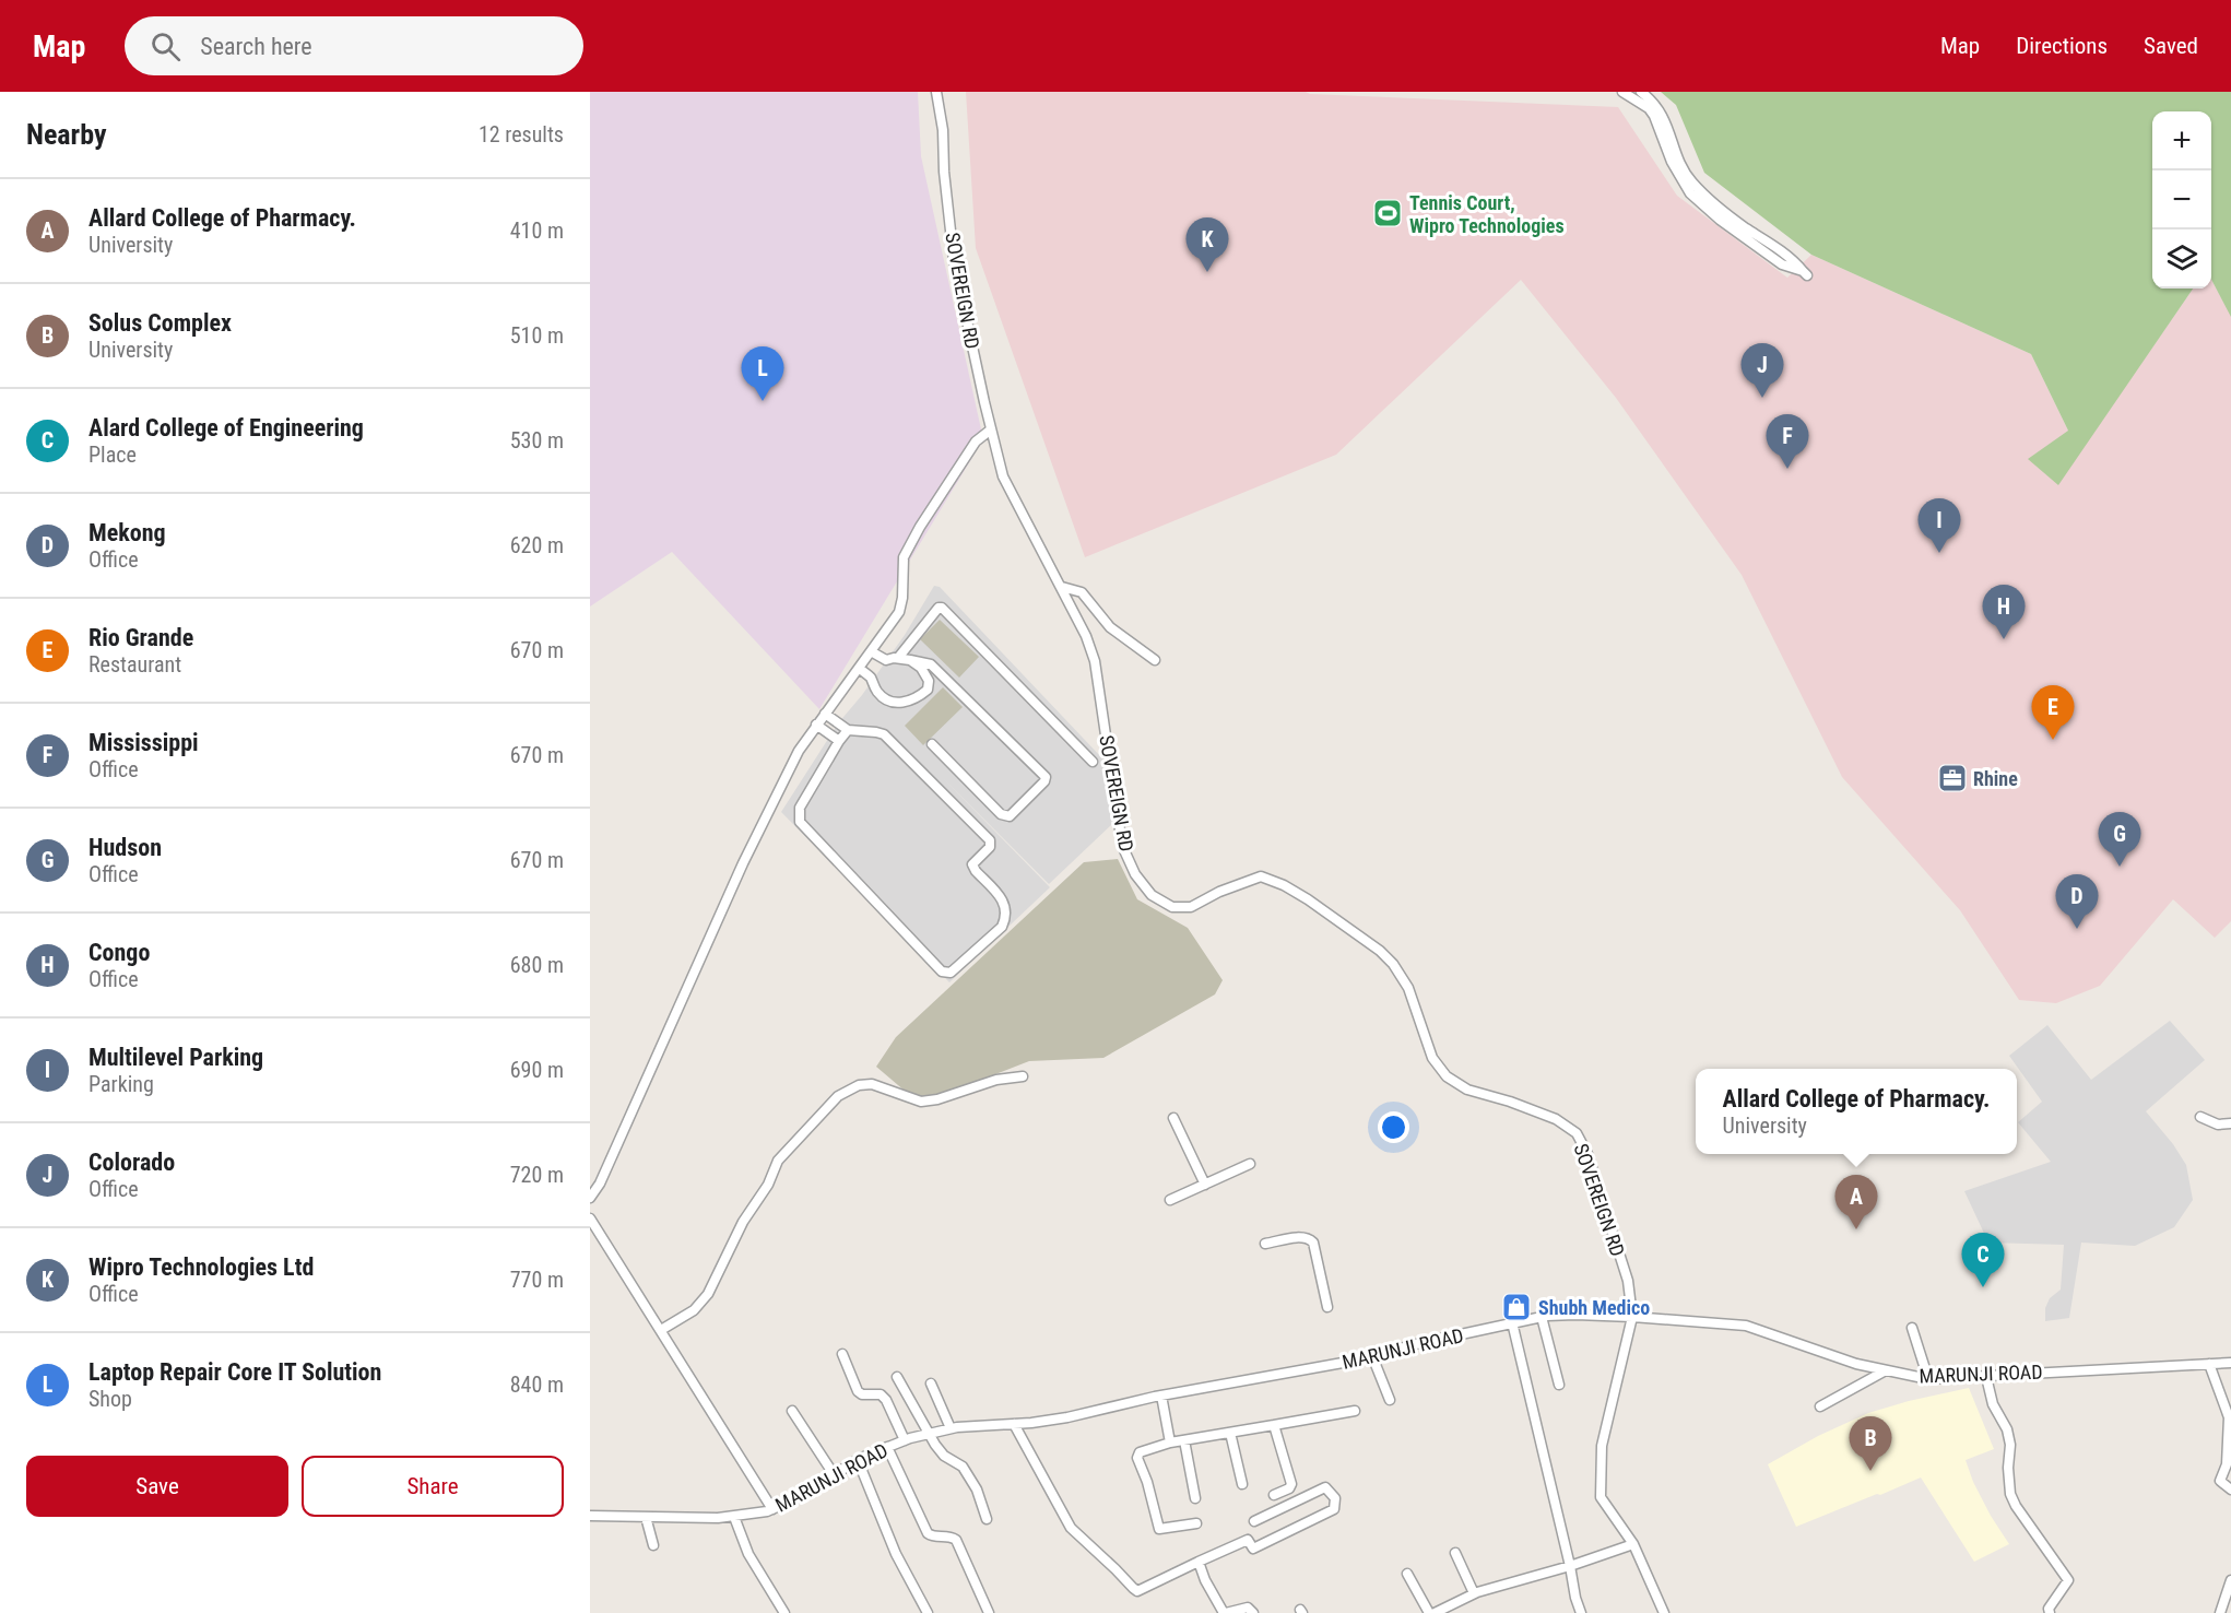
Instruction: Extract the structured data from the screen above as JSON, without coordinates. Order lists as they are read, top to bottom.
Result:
{
  "streets": {
    "street": ["SOVEREIGN RD", "MARUNJI ROAD"]
  },
  "crossings": [
    ["SOVEREIGN RD", "MARUNJI ROAD"]
  ],
  "places": {
    "sports": ["Tennis Court, Wipro Technologies"],
    "office": ["Rhine"],
    "shop": ["Shubh Medico"]
  },
  "page": {
    "header": "Map",
    "search": "Search here",
    "nav": ["Map", "Directions", "Saved"],
    "heading": ["Nearby", "12 results"],
    "map_buttons": ["+", "−"],
    "list": [
      {
        "mark": "A",
        "name": "Allard College of Pharmacy.",
        "note": "University",
        "value": "410 m"
      },
      {
        "mark": "B",
        "name": "Solus Complex",
        "note": "University",
        "value": "510 m"
      },
      {
        "mark": "C",
        "name": "Alard College of Engineering",
        "note": "Place",
        "value": "530 m"
      },
      {
        "mark": "D",
        "name": "Mekong",
        "note": "Office",
        "value": "620 m"
      },
      {
        "mark": "E",
        "name": "Rio Grande",
        "note": "Restaurant",
        "value": "670 m"
      },
      {
        "mark": "F",
        "name": "Mississippi",
        "note": "Office",
        "value": "670 m"
      },
      {
        "mark": "G",
        "name": "Hudson",
        "note": "Office",
        "value": "670 m"
      },
      {
        "mark": "H",
        "name": "Congo",
        "note": "Office",
        "value": "680 m"
      },
      {
        "mark": "I",
        "name": "Multilevel Parking",
        "note": "Parking",
        "value": "690 m"
      },
      {
        "mark": "J",
        "name": "Colorado",
        "note": "Office",
        "value": "720 m"
      },
      {
        "mark": "K",
        "name": "Wipro Technologies Ltd",
        "note": "Office",
        "value": "770 m"
      },
      {
        "mark": "L",
        "name": "Laptop Repair Core IT Solution",
        "note": "Shop",
        "value": "840 m"
      }
    ],
    "pins": [
      "K",
      "J",
      "L",
      "F",
      "I",
      "H",
      "E",
      "G",
      "D",
      "A",
      "C",
      "B"
    ],
    "popup": ["Allard College of Pharmacy.", "University"],
    "buttons": ["Save", "Share"]
  }
}
